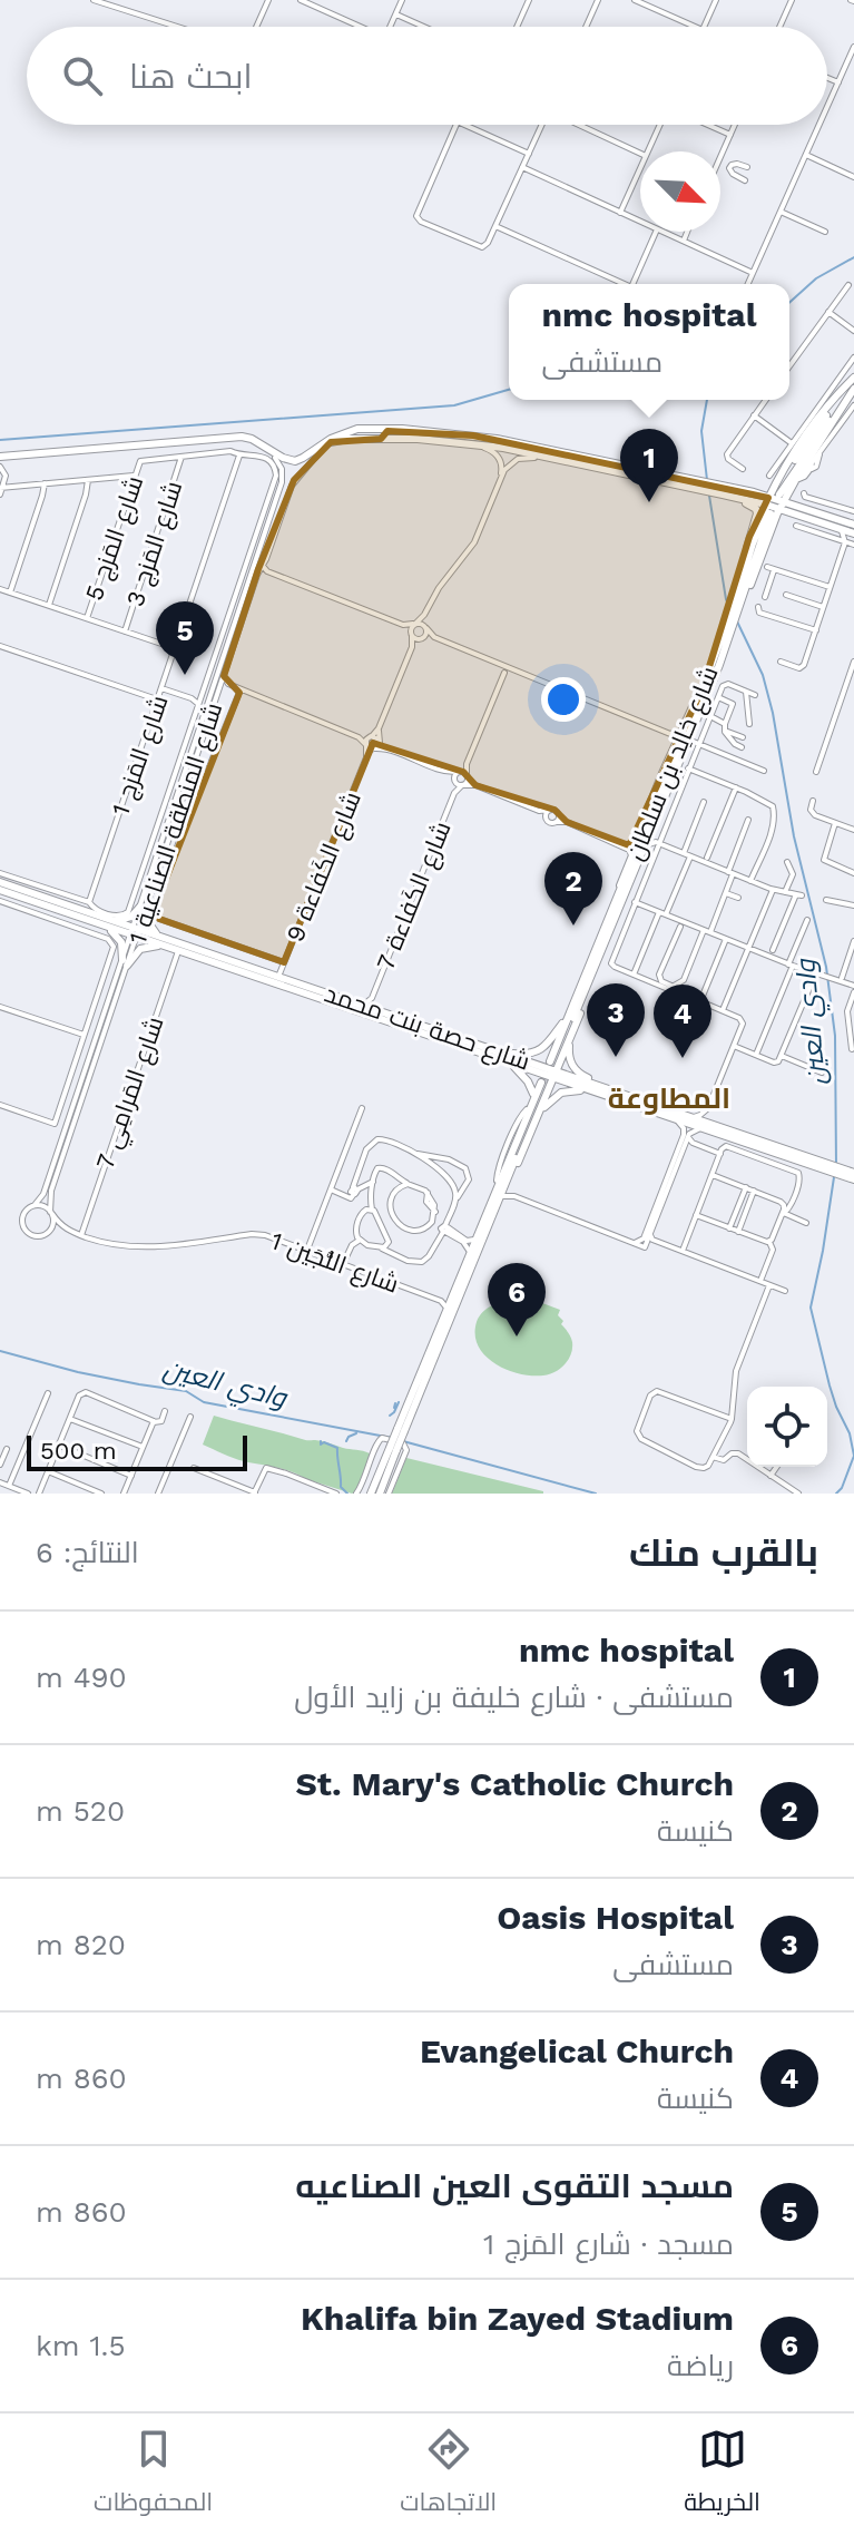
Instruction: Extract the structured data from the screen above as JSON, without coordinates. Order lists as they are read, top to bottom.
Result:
{
  "streets": {
    "main road": ["شارع خالِد بن سلطان", "شارع حصة بنت محمد"],
    "street": [
      "شارع المَزج 5",
      "شارع المَزج 3",
      "شارع المَزج 1",
      "شارع المنطقة الصناعية 1",
      "شارع الكَفاءة 9",
      "شارع الكَفاءة 7",
      "شارع المَرامِي 7",
      "شارع اللُّجَين 1"
    ]
  },
  "crossings": [
    ["شارع المَزج 5", "شارع المَزج 3"],
    ["شارع خالِد بن سلطان", "شارع حصة بنت محمد"],
    ["شارع المنطقة الصناعية 1", "شارع حصة بنت محمد"],
    ["شارع المنطقة الصناعية 1", "شارع اللُّجَين 1"],
    ["شارع الكَفاءة 9", "شارع حصة بنت محمد"],
    ["شارع الكَفاءة 7", "شارع حصة بنت محمد"],
    ["شارع حصة بنت محمد", "شارع المَرامِي 7"],
    ["شارع المَرامِي 7", "شارع اللُّجَين 1"]
  ],
  "districts": ["المطاوعة"],
  "water": ["وادي العين"],
  "scale_bar": "500 m",
  "north": "bottom right",
  "page": {
    "search": "ابحث هنا",
    "popup": ["nmc hospital", "مستشفى"],
    "pins": [
      "1",
      "5",
      "2",
      "3",
      "4",
      "6"
    ],
    "scale": "500 m",
    "heading": ["بالقرب منك", "النتائج: 6"],
    "list": [
      {
        "mark": "1",
        "name": "nmc hospital",
        "note": "مستشفى · شارع خليفة بن زايد الأول",
        "value": "490 m"
      },
      {
        "mark": "2",
        "name": "St. Mary's Catholic Church",
        "note": "كنيسة",
        "value": "520 m"
      },
      {
        "mark": "3",
        "name": "Oasis Hospital",
        "note": "مستشفى",
        "value": "820 m"
      },
      {
        "mark": "4",
        "name": "Evangelical Church",
        "note": "كنيسة",
        "value": "860 m"
      },
      {
        "mark": "5",
        "name": "مسجد التقوى العين الصناعيه",
        "note": "مسجد · شارع المَزج 1",
        "value": "860 m"
      },
      {
        "mark": "6",
        "name": "Khalifa bin Zayed Stadium",
        "note": "رياضة",
        "value": "1.5 km"
      }
    ],
    "nav": ["الخريطة", "الاتجاهات", "المحفوظات"]
  }
}
